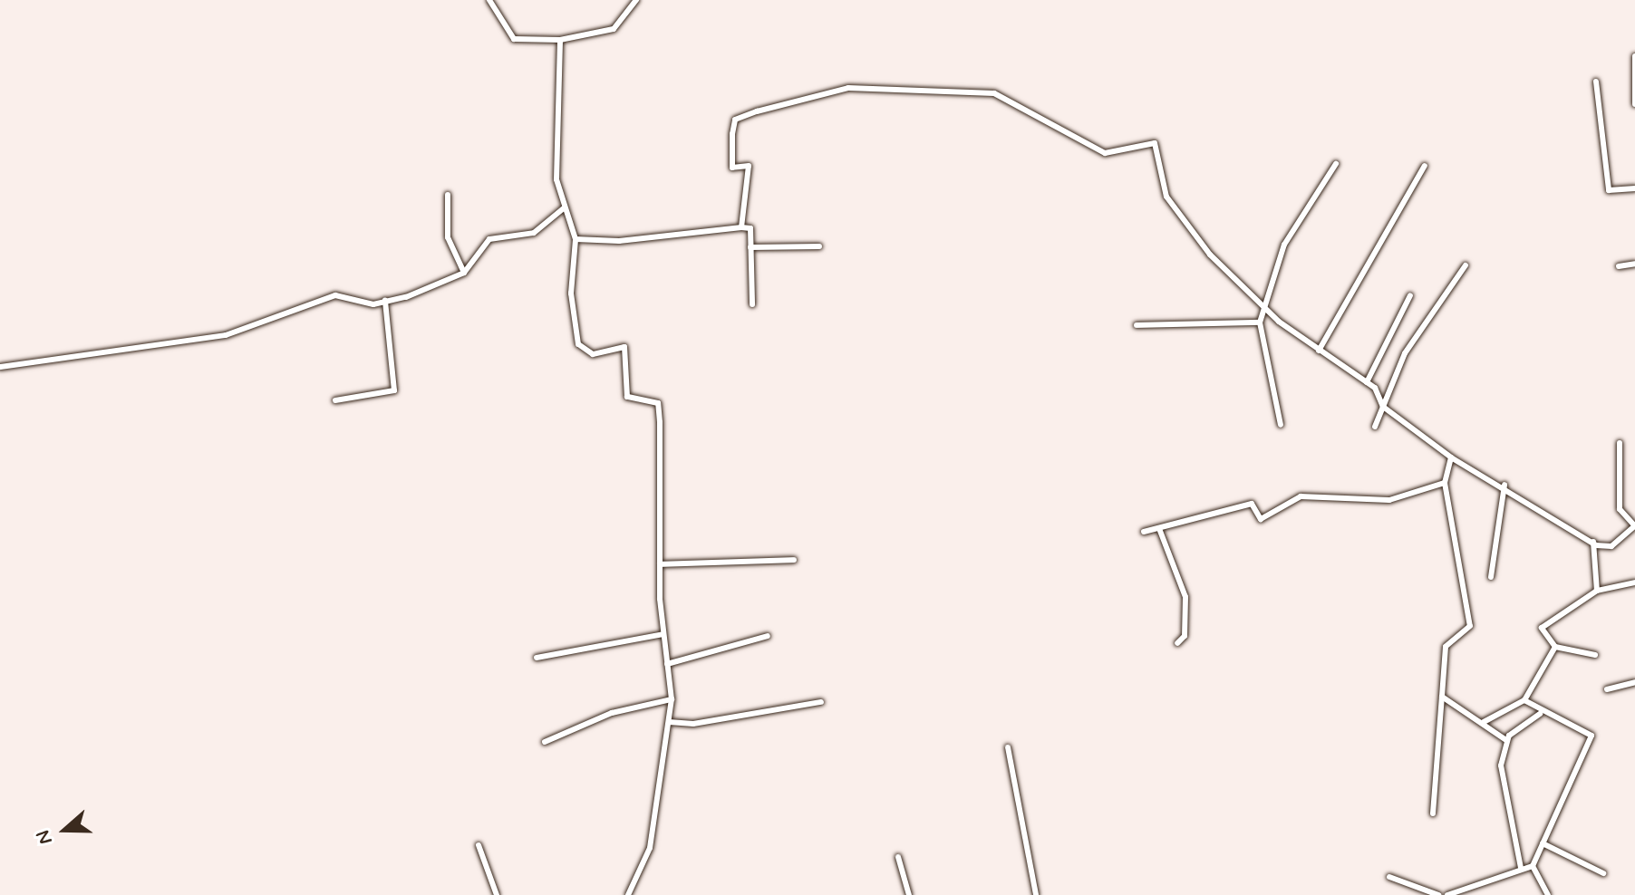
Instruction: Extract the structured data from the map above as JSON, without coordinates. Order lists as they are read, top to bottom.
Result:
{
  "north": "left"
}
